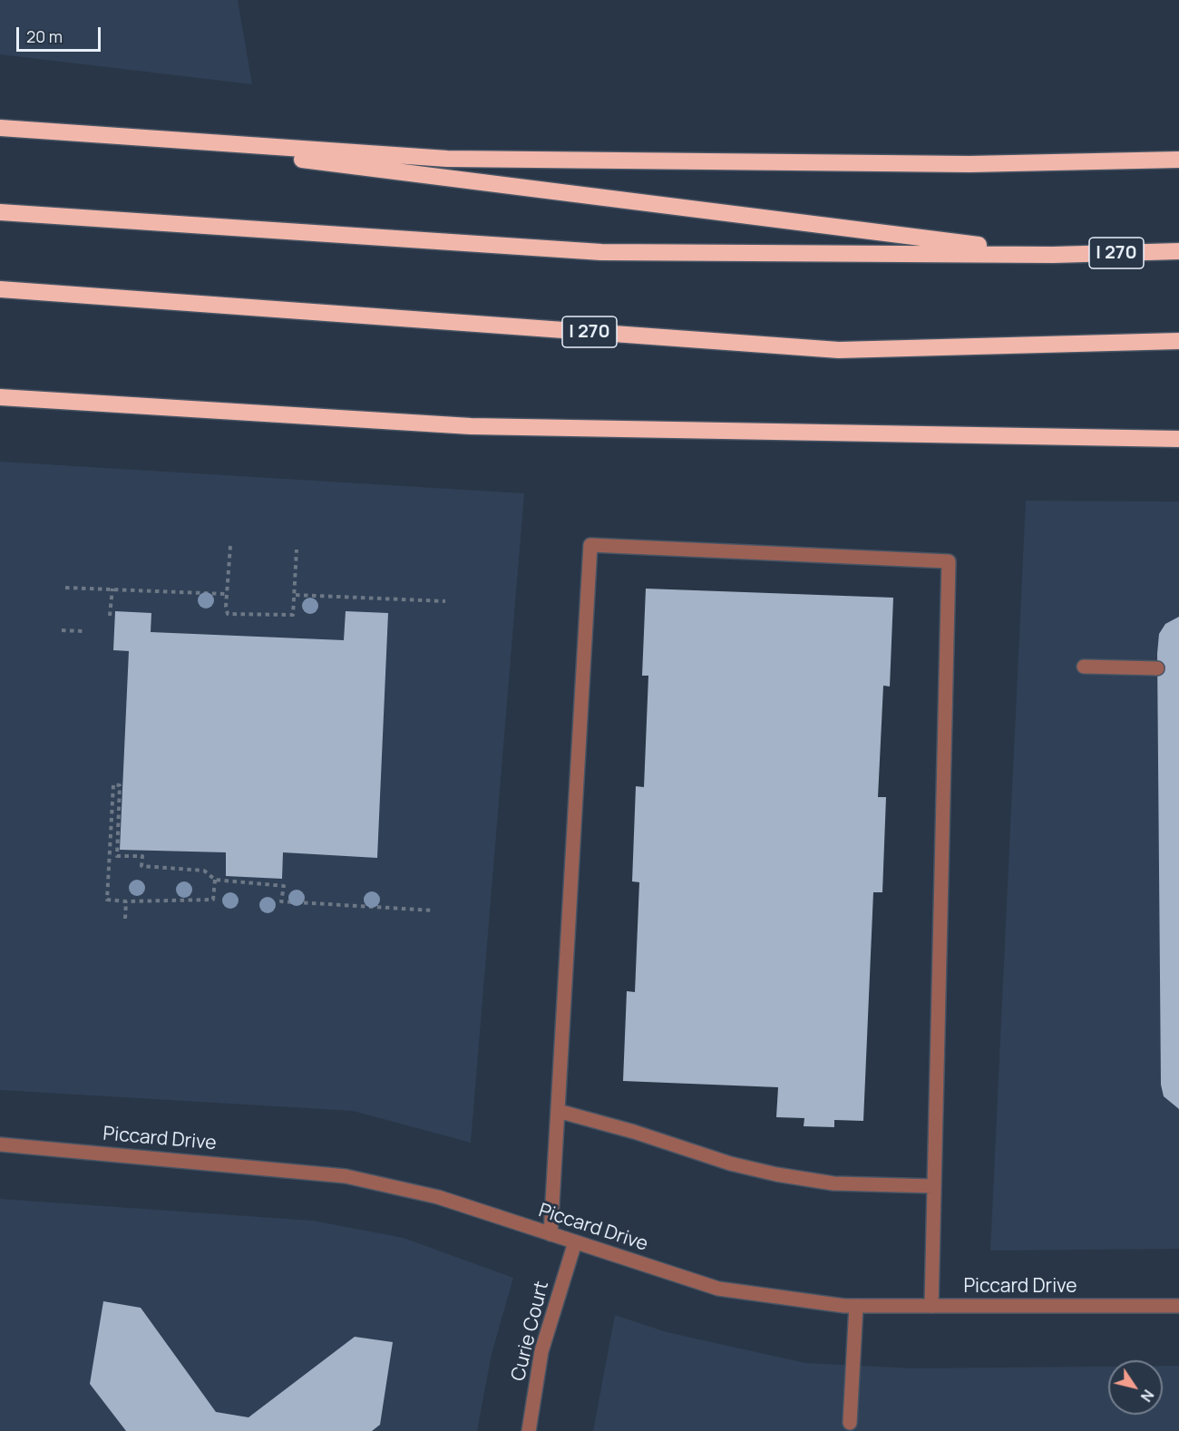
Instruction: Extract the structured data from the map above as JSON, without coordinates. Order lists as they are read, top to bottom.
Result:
{
  "streets": {
    "highway": ["I 270"],
    "street": ["Piccard Drive", "Curie Court"]
  },
  "crossings": [
    ["Piccard Drive", "Curie Court"]
  ],
  "scale_bar": "20 m",
  "north": "bottom right"
}
